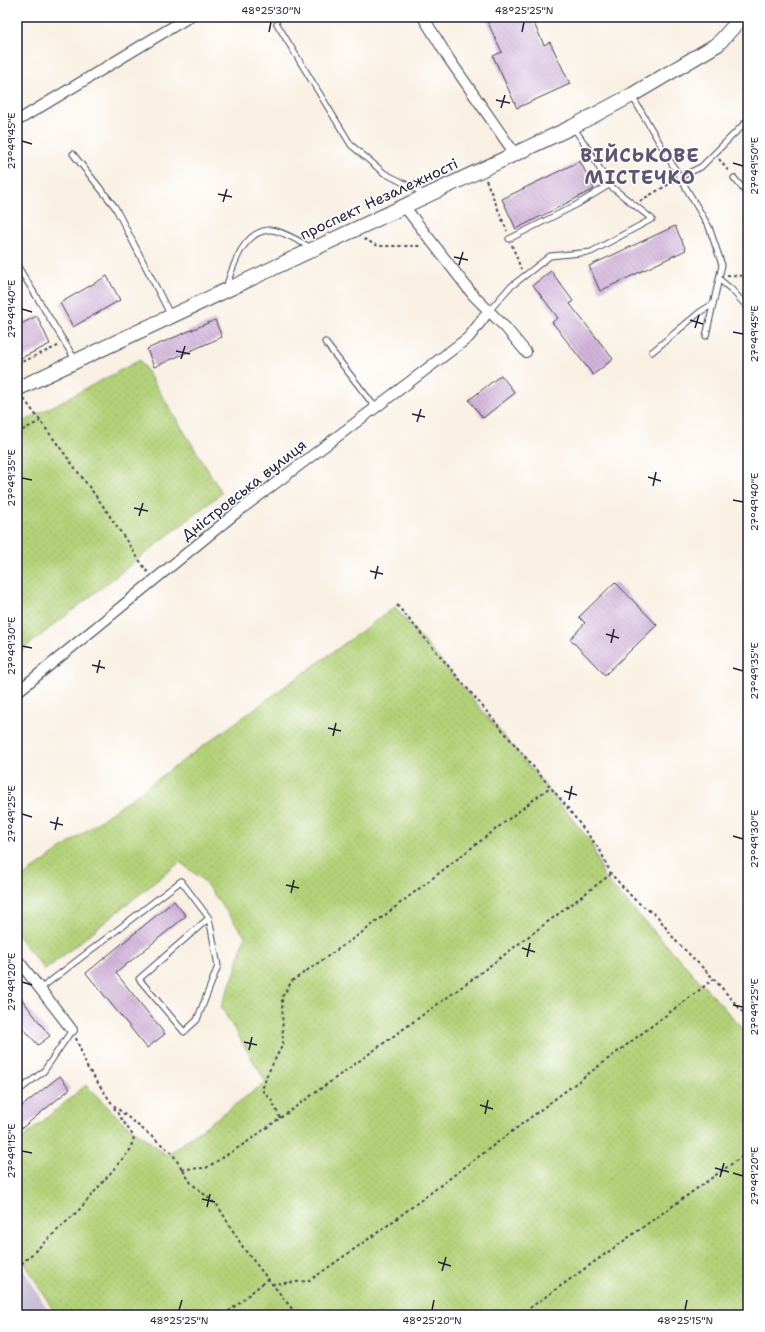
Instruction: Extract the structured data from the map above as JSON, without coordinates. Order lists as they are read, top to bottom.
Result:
{
  "streets": {
    "main road": ["проспект Незалежності"],
    "street": ["Дністровська вулиця"]
  },
  "districts": ["ВІЙСЬКОВЕ МІСТЕЧКО"],
  "coordinates": [
    "48°25'30\"N",
    "48°25'25\"N",
    "27°49'45\"E",
    "27°49'50\"E",
    "27°49'40\"E",
    "27°49'35\"E",
    "27°49'30\"E",
    "27°49'25\"E",
    "27°49'20\"E",
    "27°49'15\"E",
    "48°25'20\"N",
    "48°25'15\"N"
  ]
}
